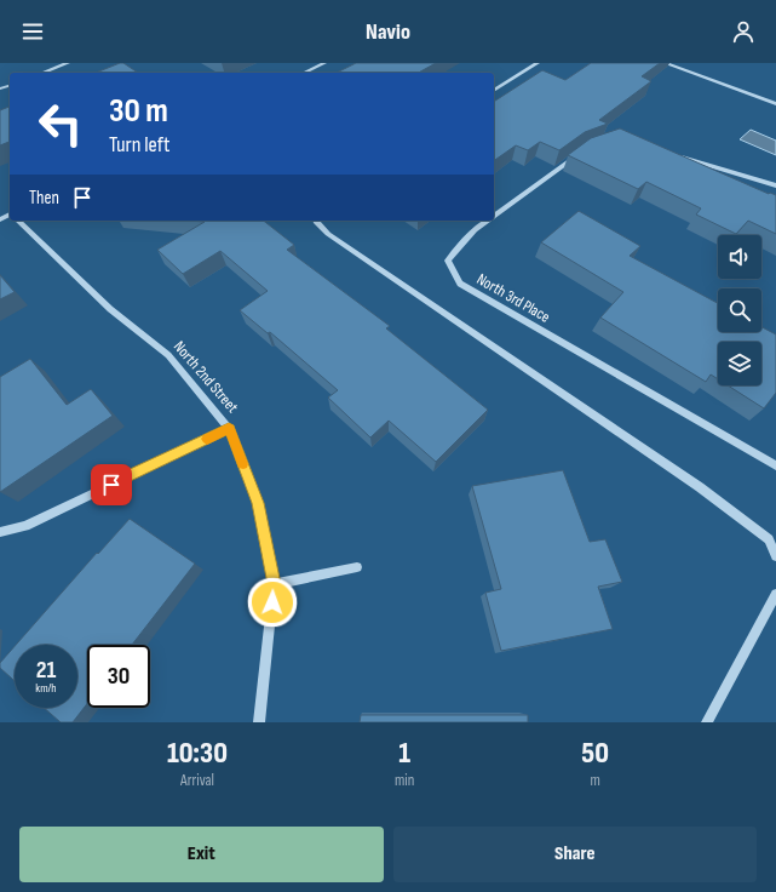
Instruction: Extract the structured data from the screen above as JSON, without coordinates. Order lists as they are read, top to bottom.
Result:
{
  "streets": {
    "street": ["North 3rd Place", "North 2nd Street"]
  },
  "page": {
    "header": "Navio",
    "turn": ["30 m", "Turn left"],
    "then": "Then",
    "speed": "21 km/h",
    "limit": "30",
    "eta": [
      "10:30",
      "Arrival",
      "1",
      "min",
      "50",
      "m"
    ],
    "buttons": ["Exit", "Share"]
  }
}
